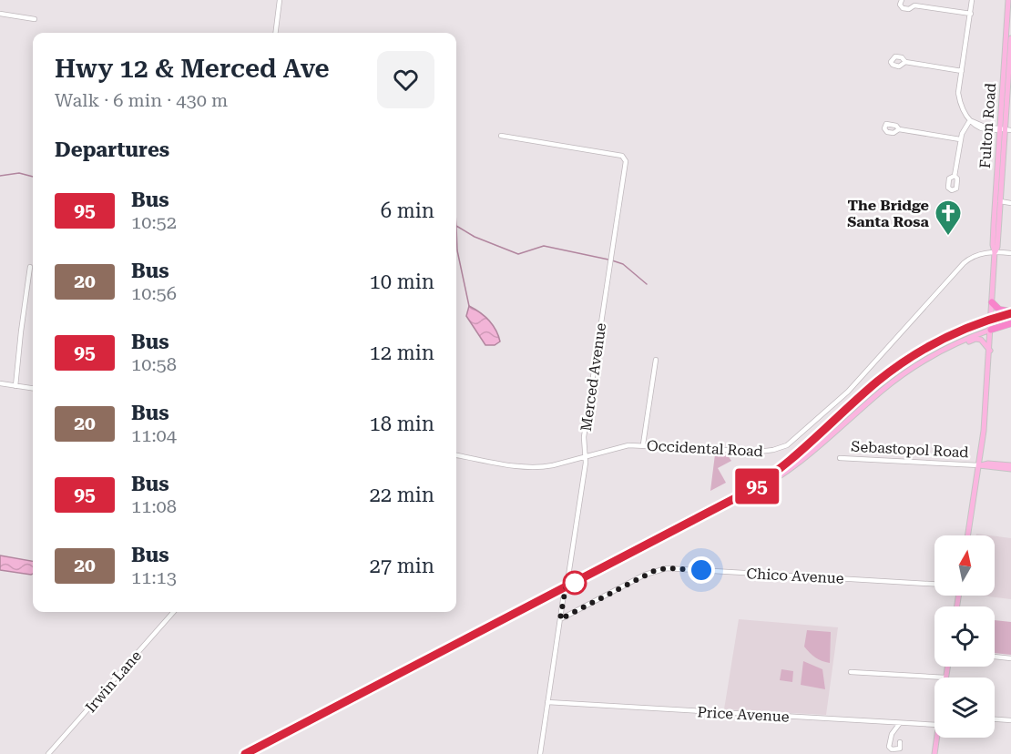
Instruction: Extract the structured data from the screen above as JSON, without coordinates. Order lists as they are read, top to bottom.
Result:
{
  "streets": {
    "main road": ["Fulton Road", "Sebastopol Road"],
    "street": [
      "Merced Avenue",
      "Occidental Road",
      "Chico Avenue",
      "Irwin Lane",
      "Price Avenue"
    ]
  },
  "crossings": [
    ["Fulton Road", "Occidental Road"],
    ["Fulton Road", "Sebastopol Road"],
    ["Merced Avenue", "Occidental Road"],
    ["Merced Avenue", "Sebastopol Road"],
    ["Merced Avenue", "Chico Avenue"],
    ["Merced Avenue", "Price Avenue"]
  ],
  "places": {
    "church": ["The Bridge Santa Rosa"]
  },
  "lines": ["bus line 95"],
  "north": "top",
  "page": {
    "on_map": "95",
    "heading": [
      ["Hwy 12 & Merced Ave", "Walk · 6 min · 430 m"],
      "Departures"
    ],
    "list": [
      {
        "mark": "95",
        "name": "Bus",
        "note": "10:52",
        "value": "6 min"
      },
      {
        "mark": "20",
        "name": "Bus",
        "note": "10:56",
        "value": "10 min"
      },
      {
        "mark": "95",
        "name": "Bus",
        "note": "10:58",
        "value": "12 min"
      },
      {
        "mark": "20",
        "name": "Bus",
        "note": "11:04",
        "value": "18 min"
      },
      {
        "mark": "95",
        "name": "Bus",
        "note": "11:08",
        "value": "22 min"
      },
      {
        "mark": "20",
        "name": "Bus",
        "note": "11:13",
        "value": "27 min"
      }
    ]
  }
}
